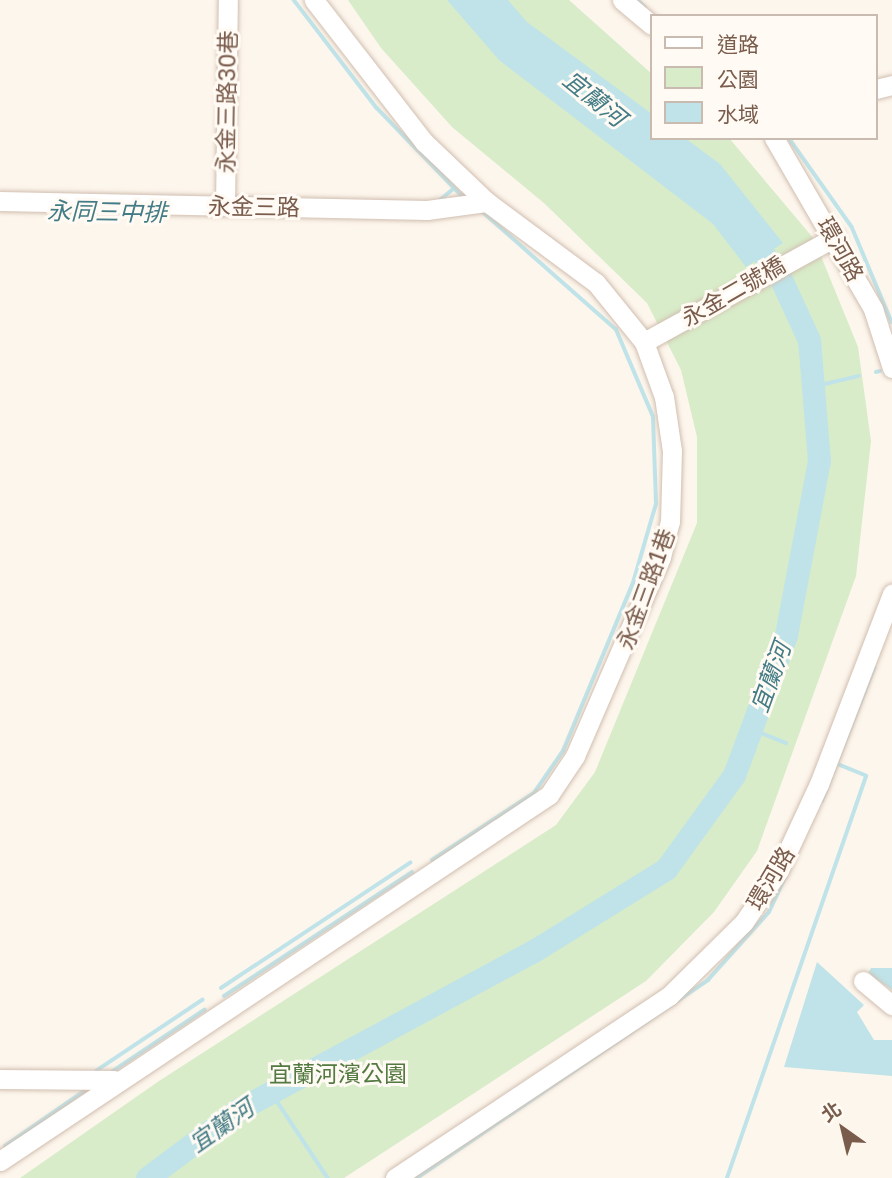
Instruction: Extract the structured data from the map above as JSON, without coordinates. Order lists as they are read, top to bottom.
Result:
{
  "streets": {
    "street": [
      "永金三路30巷",
      "永金三路",
      "環河路",
      "永金二號橋",
      "永金三路1巷"
    ]
  },
  "crossings": [
    ["永金三路30巷", "永金三路"],
    ["永金三路", "永金三路1巷"],
    ["環河路", "永金二號橋"],
    ["永金二號橋", "永金三路1巷"]
  ],
  "water": ["宜蘭河", "永同三中排"],
  "parks": ["宜蘭河濱公園"],
  "legend": ["道路", "公園", "水域"],
  "north": "top left"
}
